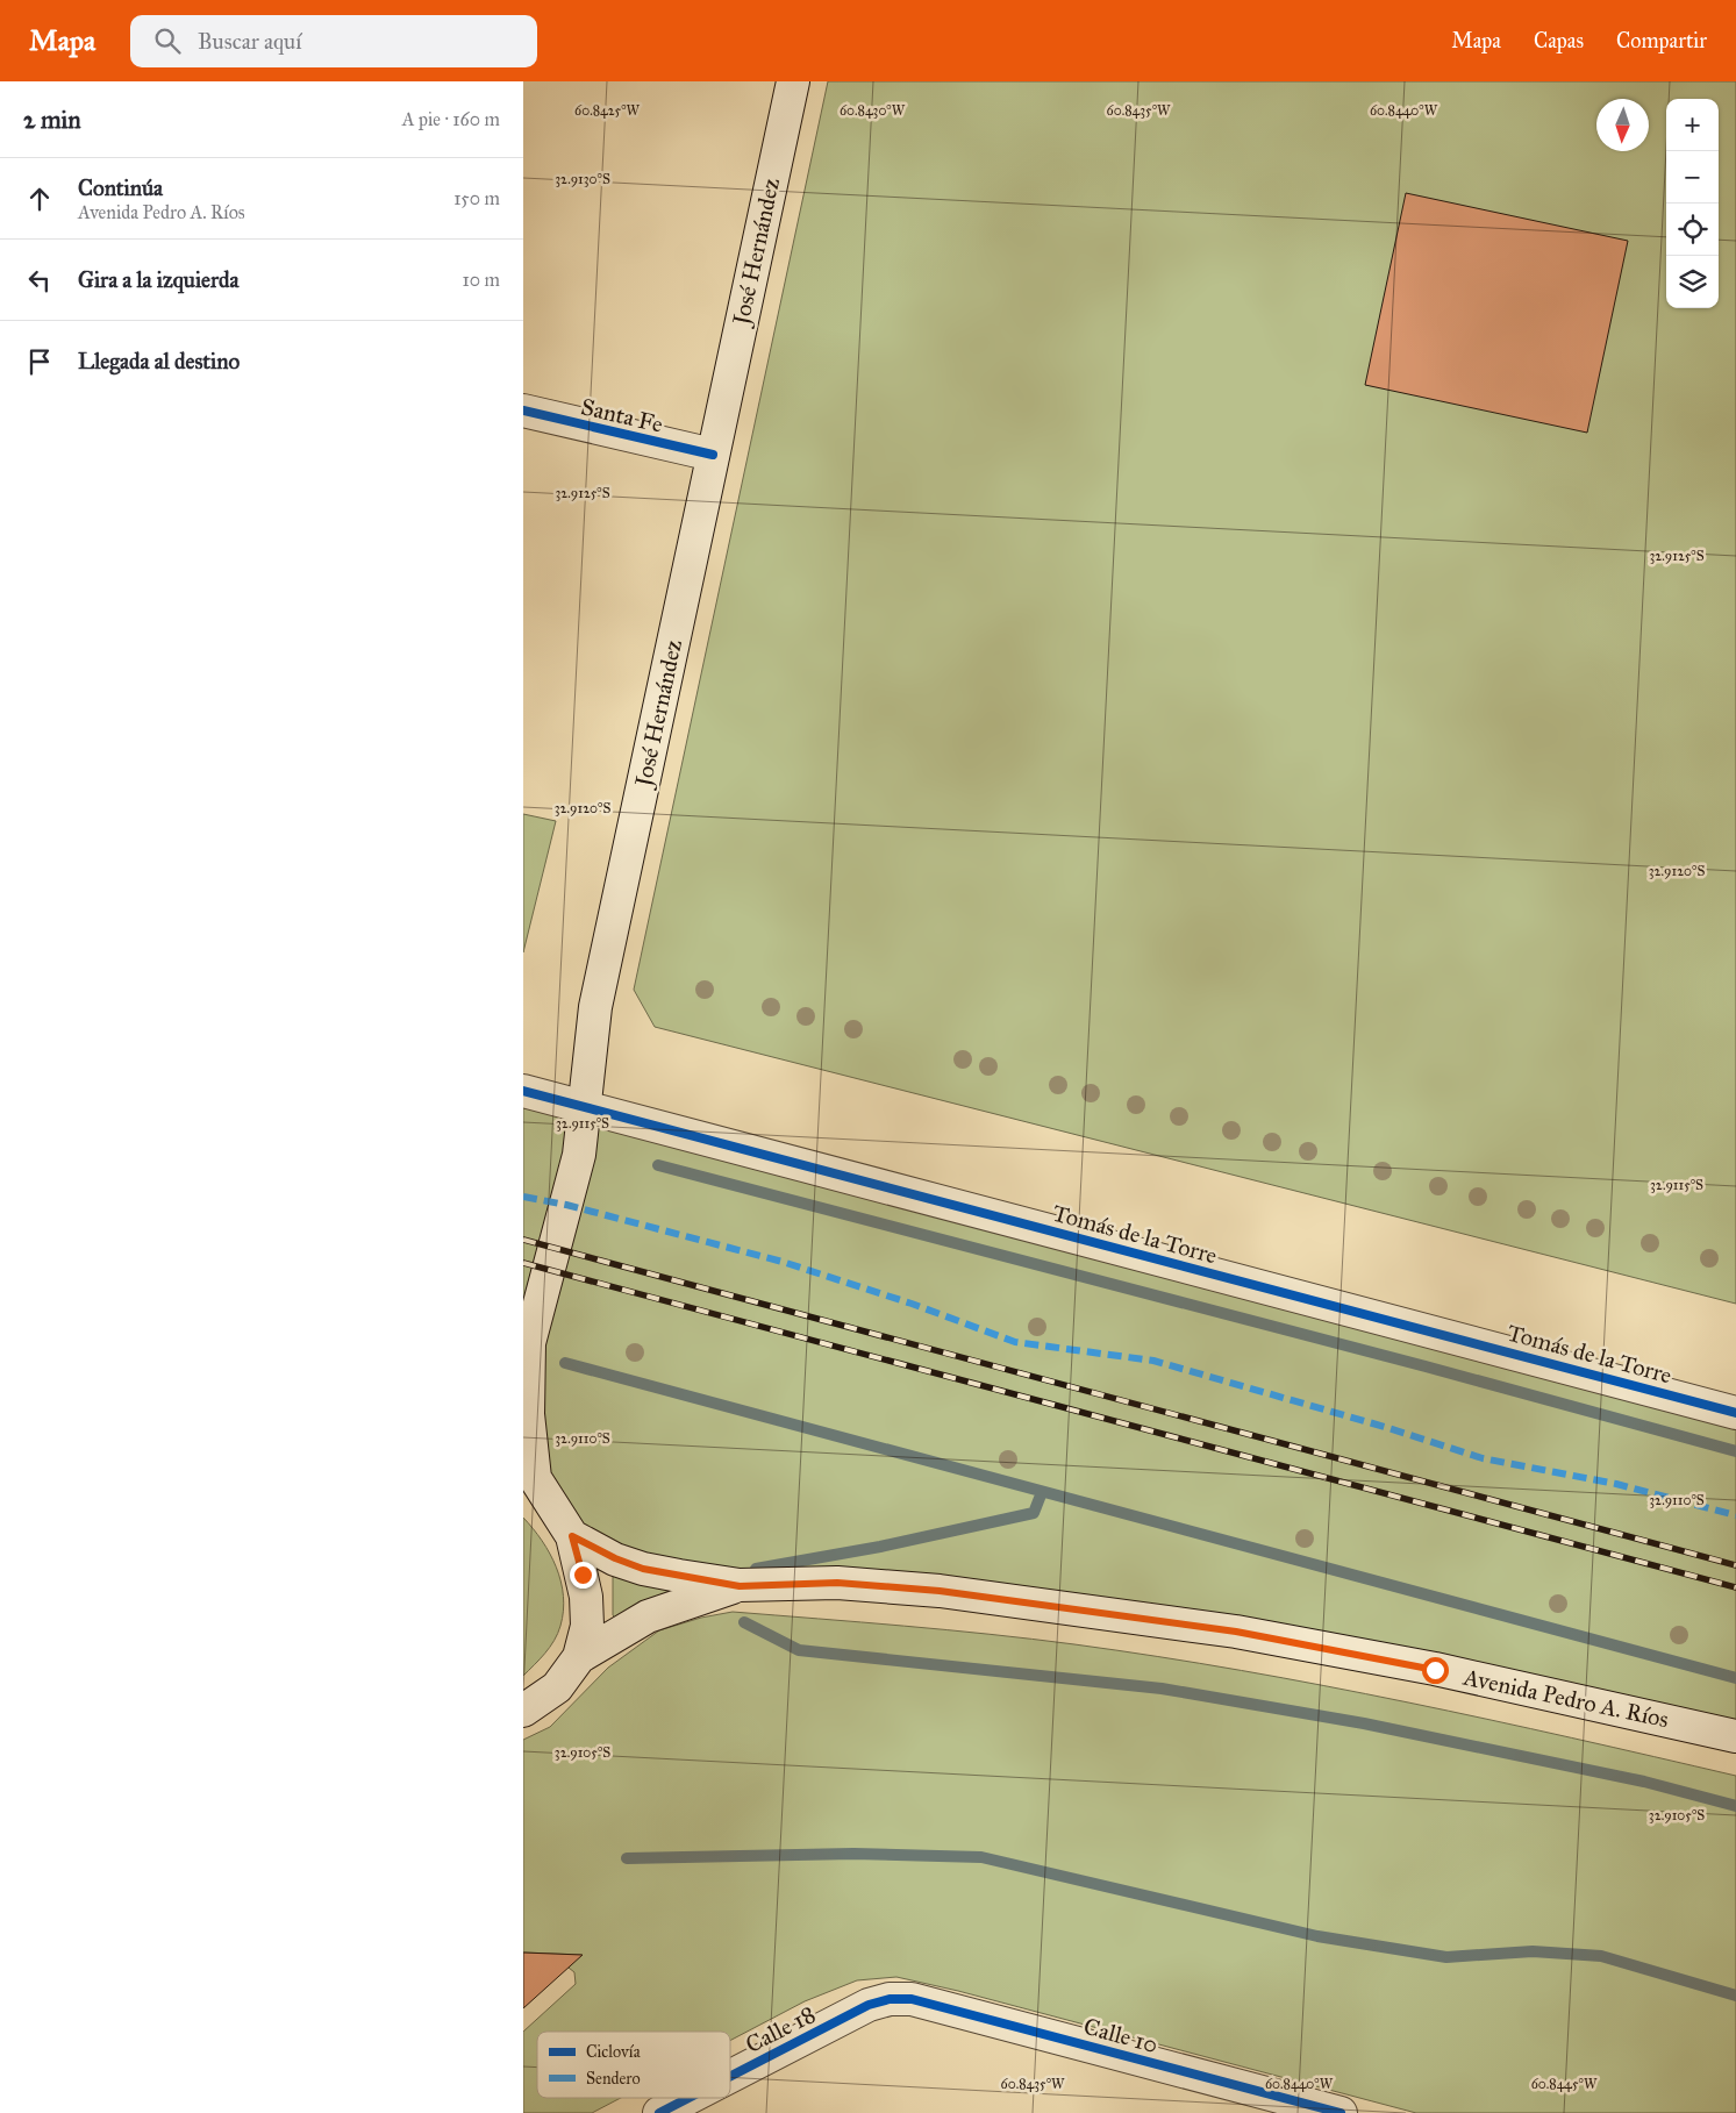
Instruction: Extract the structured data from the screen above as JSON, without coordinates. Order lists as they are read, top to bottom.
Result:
{
  "streets": {
    "main road": [
      "José Hernández",
      "Santa Fe",
      "Tomás de la Torre",
      "Avenida Pedro A. Ríos",
      "Calle 18",
      "Calle 10"
    ]
  },
  "crossings": [
    ["José Hernández", "Santa Fe"],
    ["José Hernández", "Tomás de la Torre"],
    ["Calle 18", "Calle 10"]
  ],
  "legend": ["Ciclovía", "Sendero"],
  "north": "bottom",
  "page": {
    "header": "Mapa",
    "search": "Buscar aquí",
    "nav": ["Mapa", "Capas", "Compartir"],
    "heading": ["2 min", "A pie · 160 m"],
    "map_buttons": ["+", "−"],
    "list": [
      ["Continúa", "Avenida Pedro A. Ríos", "150 m"],
      ["Gira a la izquierda", "10 m"],
      "Llegada al destino"
    ]
  },
  "coordinates": [
    "60.8430°W",
    "60.8435°W",
    "60.8440°W",
    "60.8425°W",
    "32.9130°S",
    "32.9125°S",
    "32.9120°S",
    "32.9115°S",
    "32.9110°S",
    "32.9105°S",
    "60.8445°W"
  ]
}
